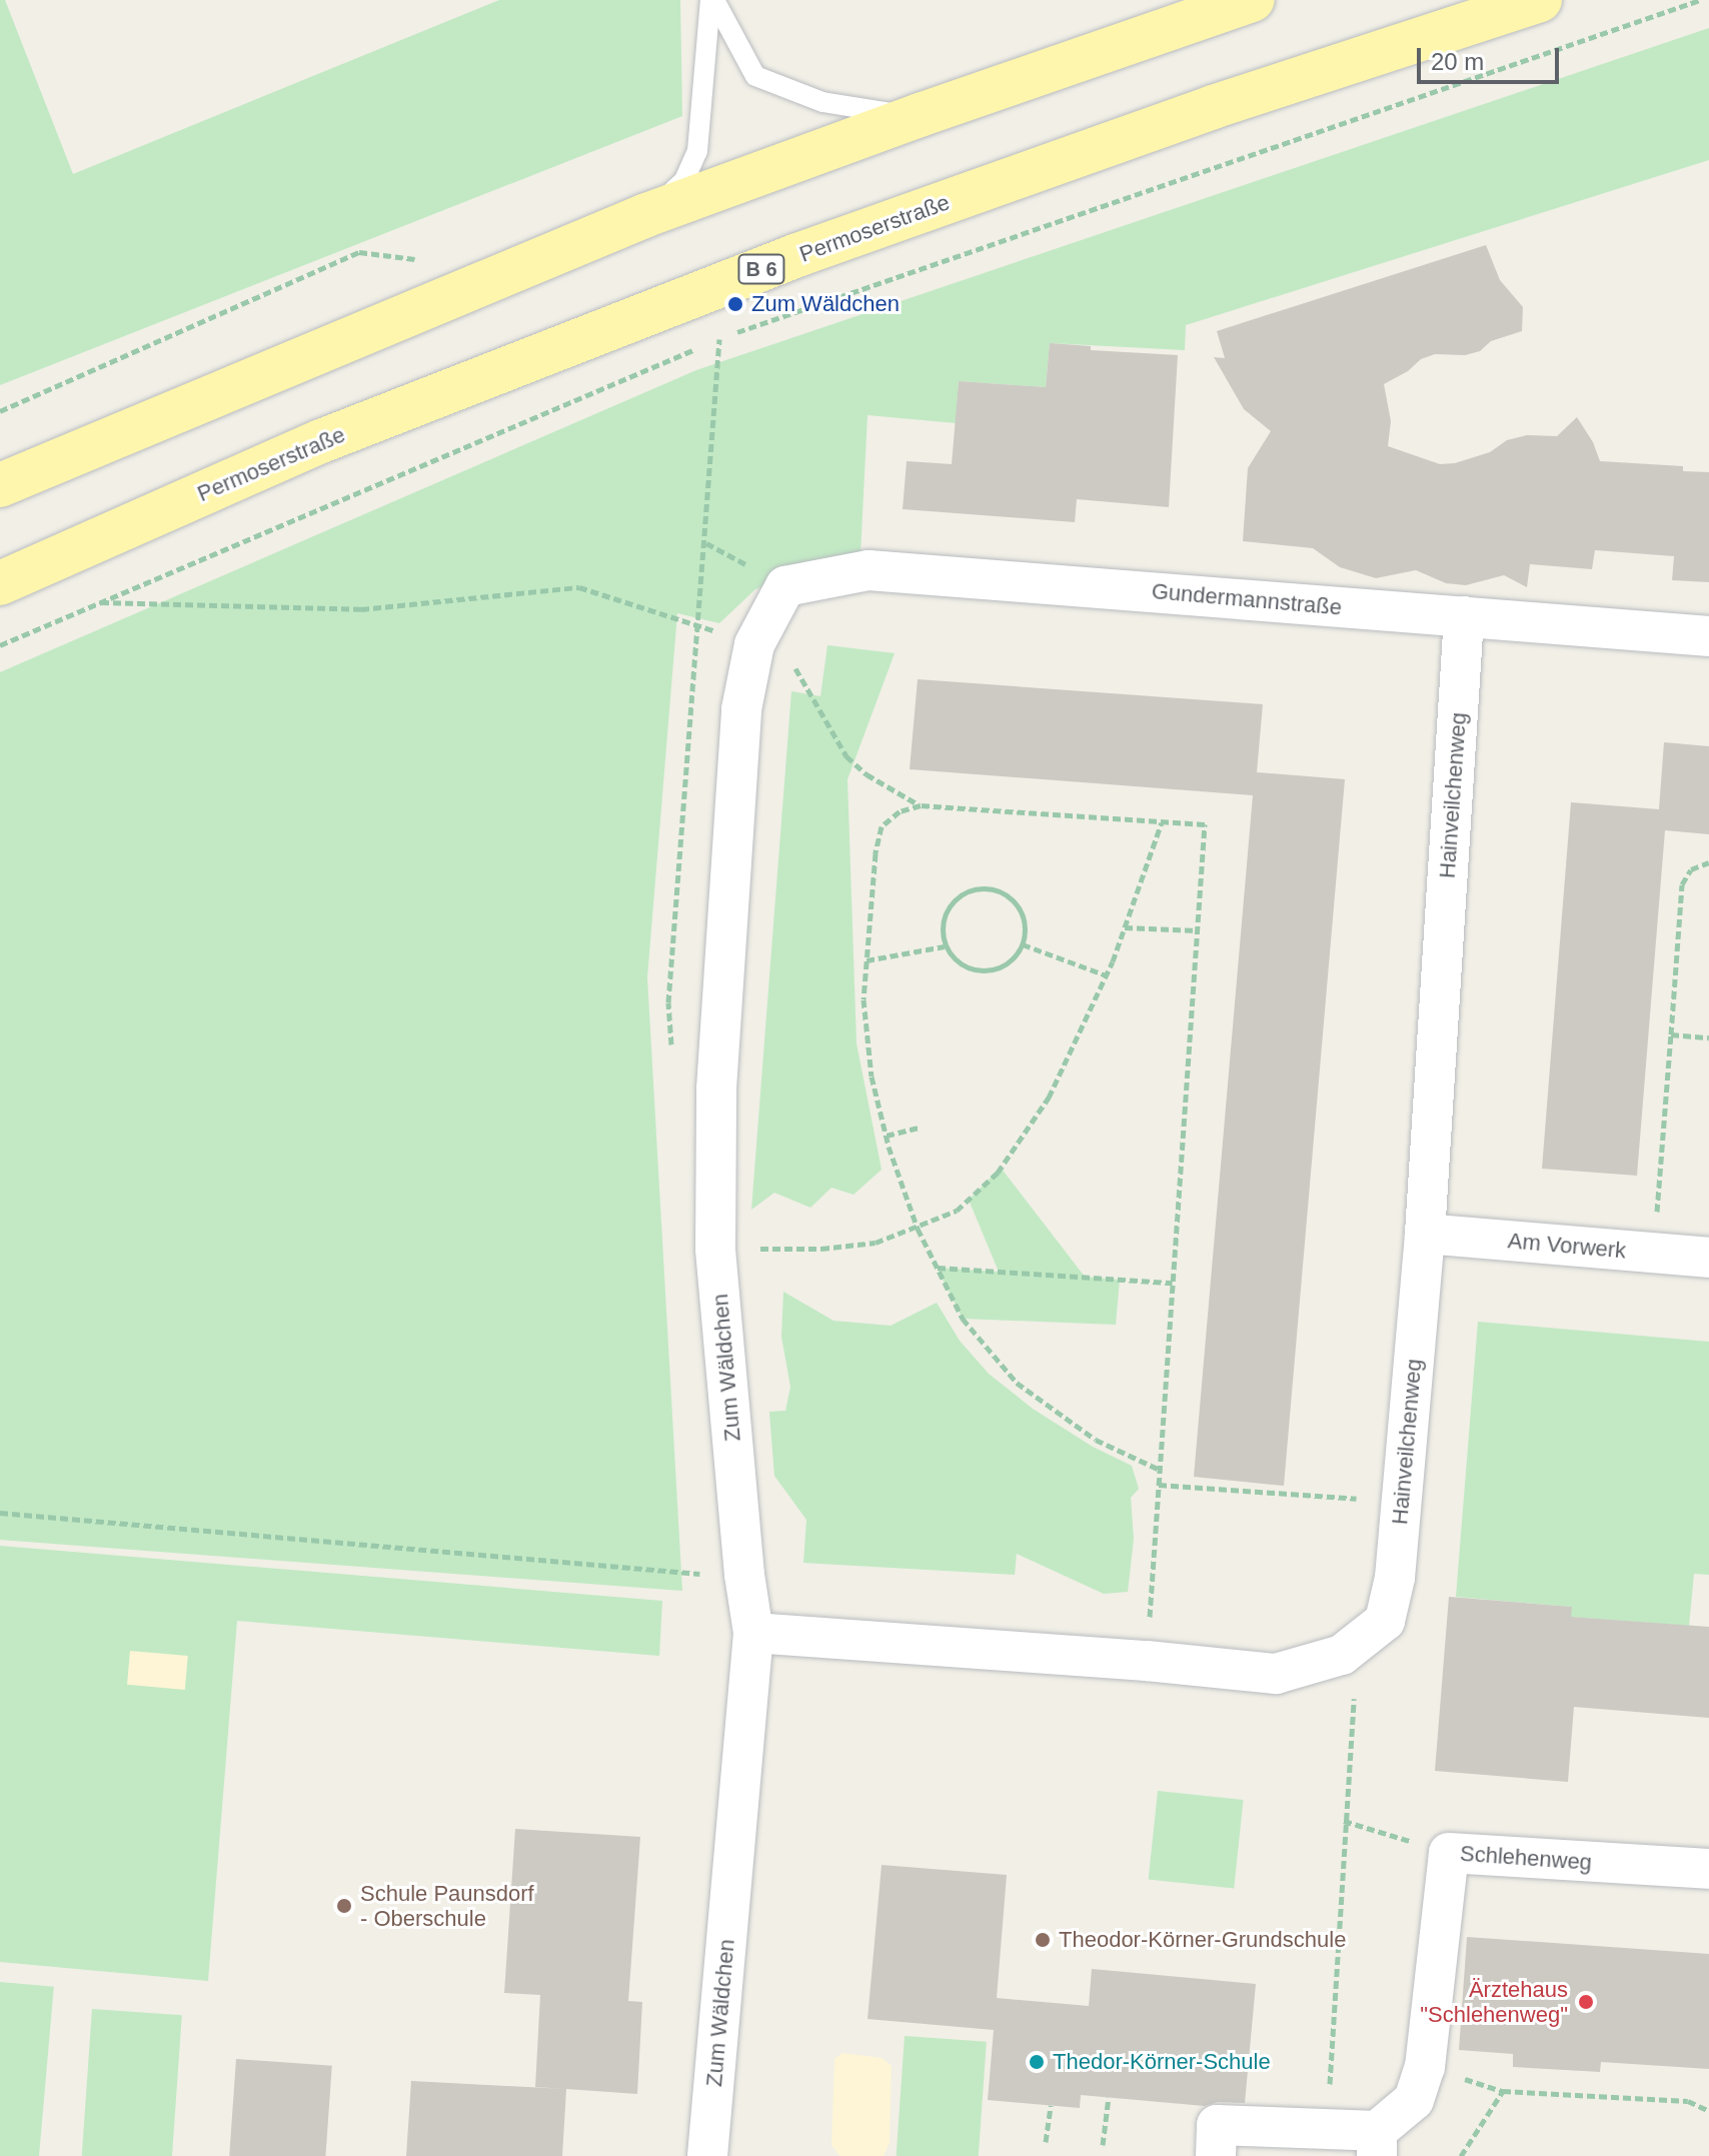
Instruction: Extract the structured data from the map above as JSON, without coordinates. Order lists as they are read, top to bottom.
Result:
{
  "streets": {
    "main road": ["Permoserstraße", "B 6"],
    "street": [
      "Gundermannstraße",
      "Hainveilchenweg",
      "Am Vorwerk",
      "Zum Wäldchen",
      "Schlehenweg"
    ]
  },
  "crossings": [
    ["Gundermannstraße", "Hainveilchenweg"],
    ["Gundermannstraße", "Zum Wäldchen"],
    ["Hainveilchenweg", "Am Vorwerk"],
    ["Hainveilchenweg", "Zum Wäldchen"]
  ],
  "places": [
    "Zum Wäldchen",
    "Schule Paunsdorf - Oberschule",
    "Theodor-Körner-Grundschule",
    "Ärztehaus \"Schlehenweg\"",
    "Thedor-Körner-Schule"
  ],
  "scale_bar": "20 m"
}
